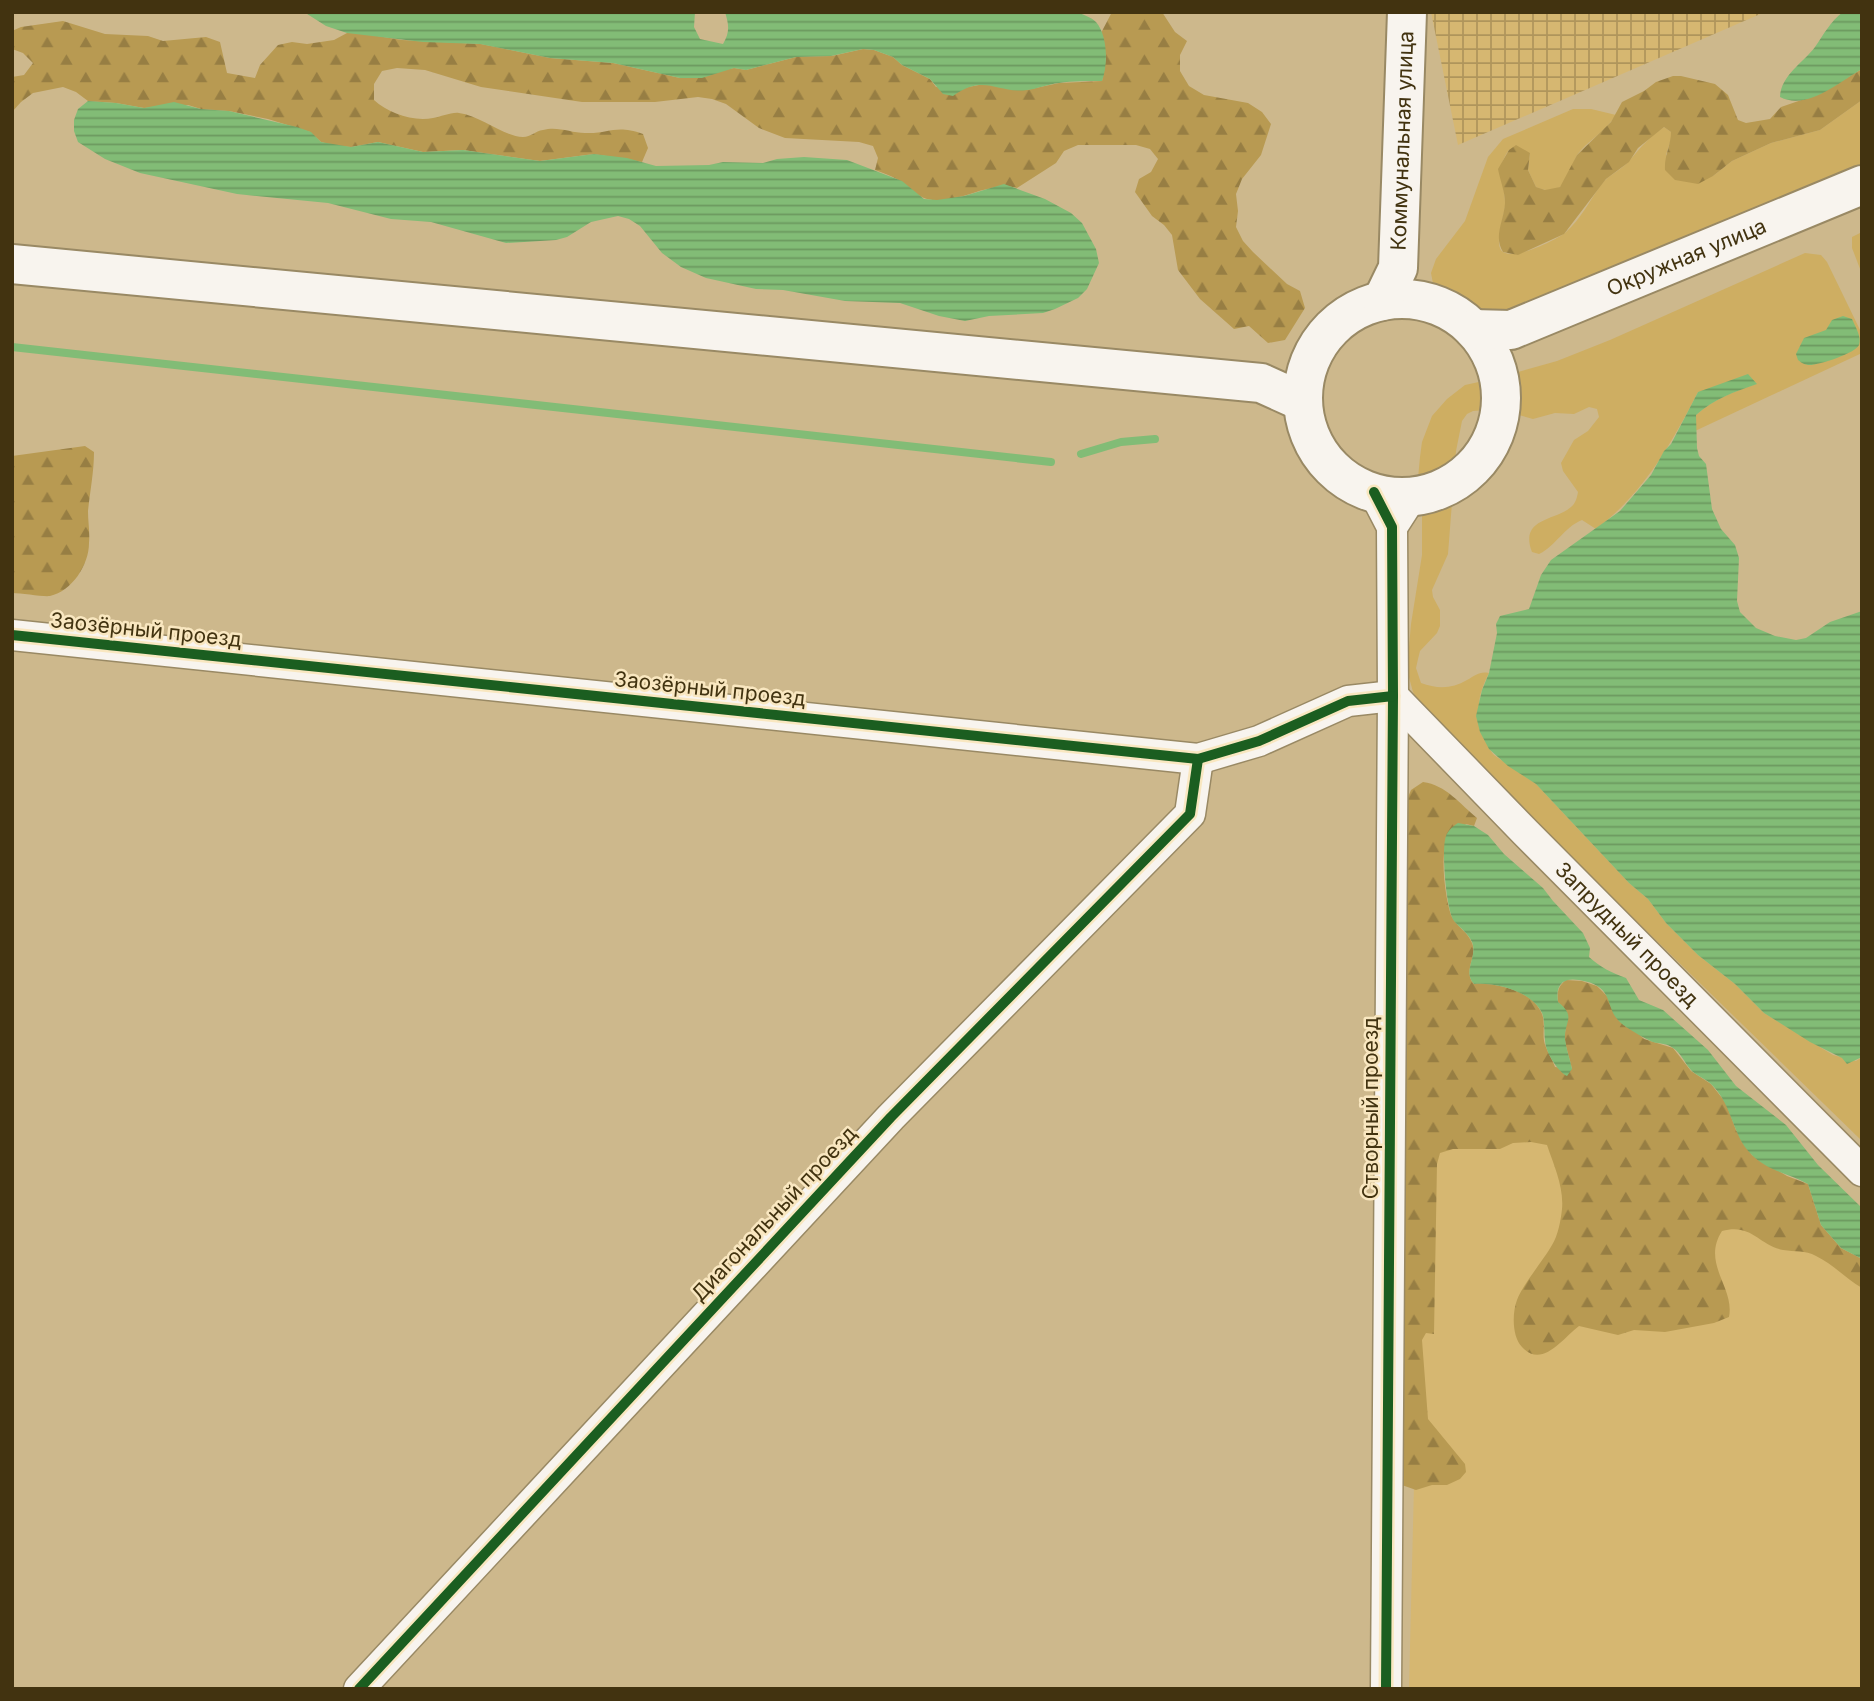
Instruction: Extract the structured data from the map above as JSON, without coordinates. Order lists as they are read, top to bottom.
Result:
{
  "streets": {
    "main road": ["Коммунальная улица", "Окружная улица"],
    "street": [
      "Заозёрный проезд",
      "Запрудный проезд",
      "Створный проезд",
      "Диагональный проезд"
    ]
  },
  "crossings": [
    ["Коммунальная улица", "Окружная улица"],
    ["Коммунальная улица", "Створный проезд"],
    ["Окружная улица", "Створный проезд"],
    ["Заозёрный проезд", "Запрудный проезд"],
    ["Заозёрный проезд", "Створный проезд"],
    ["Заозёрный проезд", "Диагональный проезд"],
    ["Запрудный проезд", "Створный проезд"]
  ]
}
